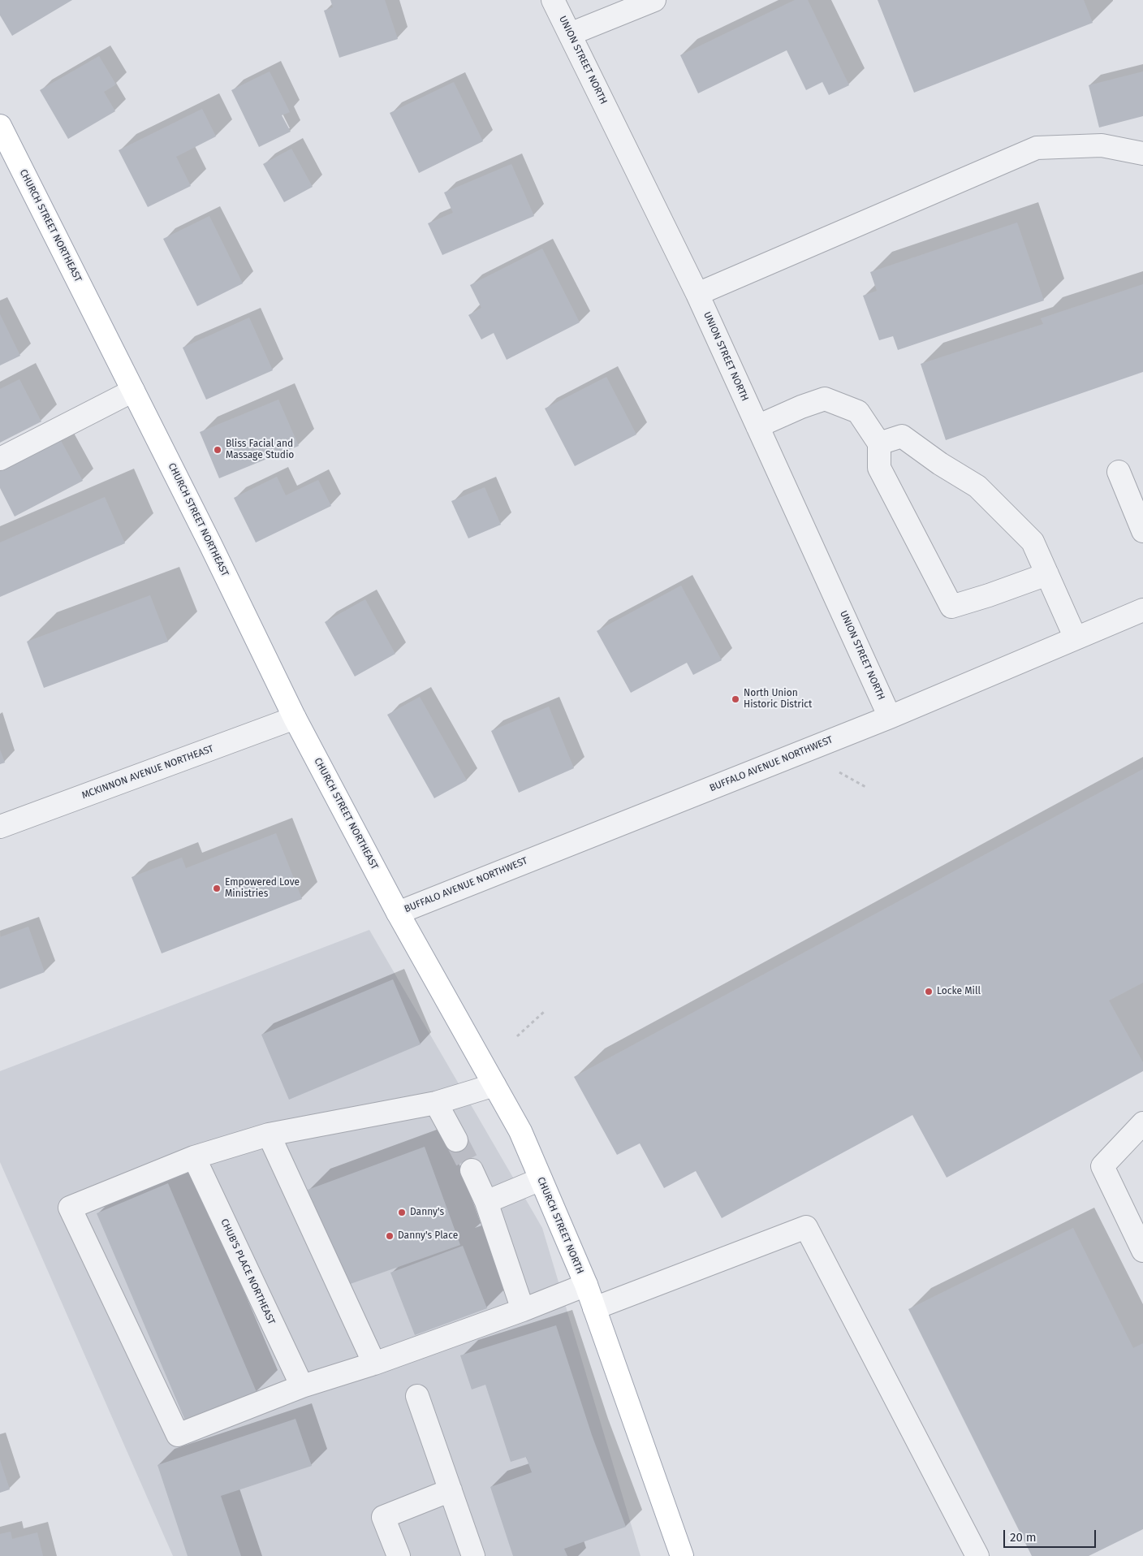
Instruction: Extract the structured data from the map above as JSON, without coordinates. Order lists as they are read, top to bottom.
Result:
{
  "streets": {
    "main road": ["CHURCH STREET NORTHEAST", "CHURCH STREET NORTH"],
    "street": [
      "UNION STREET NORTH",
      "BUFFALO AVENUE NORTHWEST",
      "MCKINNON AVENUE NORTHEAST",
      "CHUB'S PLACE NORTHEAST"
    ]
  },
  "crossings": [
    ["UNION STREET NORTH", "BUFFALO AVENUE NORTHWEST"],
    ["CHURCH STREET NORTHEAST", "BUFFALO AVENUE NORTHWEST"],
    ["CHURCH STREET NORTHEAST", "MCKINNON AVENUE NORTHEAST"],
    ["CHURCH STREET NORTHEAST", "CHURCH STREET NORTH"],
    ["BUFFALO AVENUE NORTHWEST", "CHURCH STREET NORTH"]
  ],
  "places": [
    "Bliss Facial and Massage Studio",
    "North Union Historic District",
    "Empowered Love Ministries",
    "Locke Mill",
    "Danny's",
    "Danny's Place"
  ],
  "scale_bar": "20 m"
}
